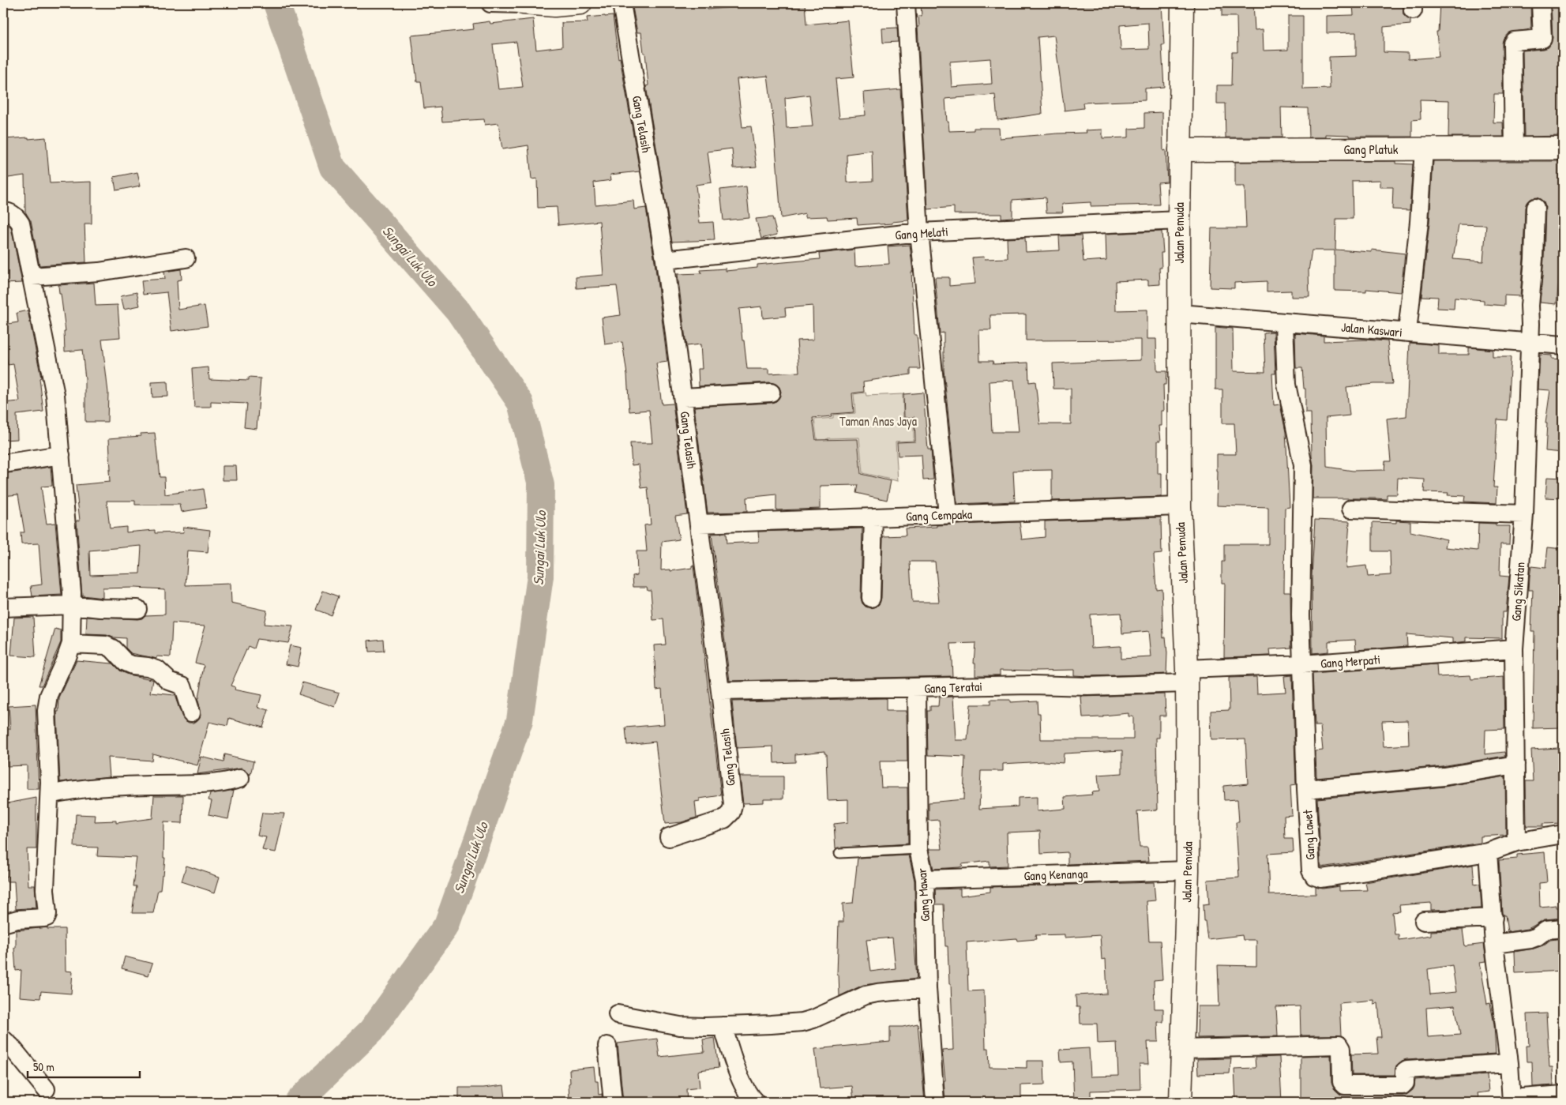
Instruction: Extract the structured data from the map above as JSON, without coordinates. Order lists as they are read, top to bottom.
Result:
{
  "streets": {
    "main road": ["Gang Platuk", "Jalan Pemuda"],
    "street": [
      "Gang Telasih",
      "Gang Melati",
      "Jalan Kaswari",
      "Gang Cempaka",
      "Gang Sikatan",
      "Gang Merpati",
      "Gang Teratai",
      "Gang Lawet",
      "Gang Kenanga",
      "Gang Mawar"
    ]
  },
  "crossings": [
    ["Gang Telasih", "Gang Melati"],
    ["Gang Telasih", "Gang Cempaka"],
    ["Gang Telasih", "Gang Teratai"],
    ["Gang Platuk", "Jalan Pemuda"],
    ["Gang Melati", "Jalan Pemuda"],
    ["Jalan Pemuda", "Jalan Kaswari"],
    ["Jalan Pemuda", "Gang Cempaka"],
    ["Jalan Pemuda", "Gang Merpati"],
    ["Jalan Pemuda", "Gang Teratai"],
    ["Jalan Pemuda", "Gang Kenanga"],
    ["Jalan Kaswari", "Gang Sikatan"],
    ["Jalan Kaswari", "Gang Lawet"],
    ["Gang Sikatan", "Gang Merpati"],
    ["Gang Merpati", "Gang Teratai"],
    ["Gang Merpati", "Gang Lawet"],
    ["Gang Teratai", "Gang Mawar"],
    ["Gang Kenanga", "Gang Mawar"]
  ],
  "water": ["Sungai Luk Ulo"],
  "parks": ["Taman Anas Jaya"],
  "scale_bar": "50 m"
}
